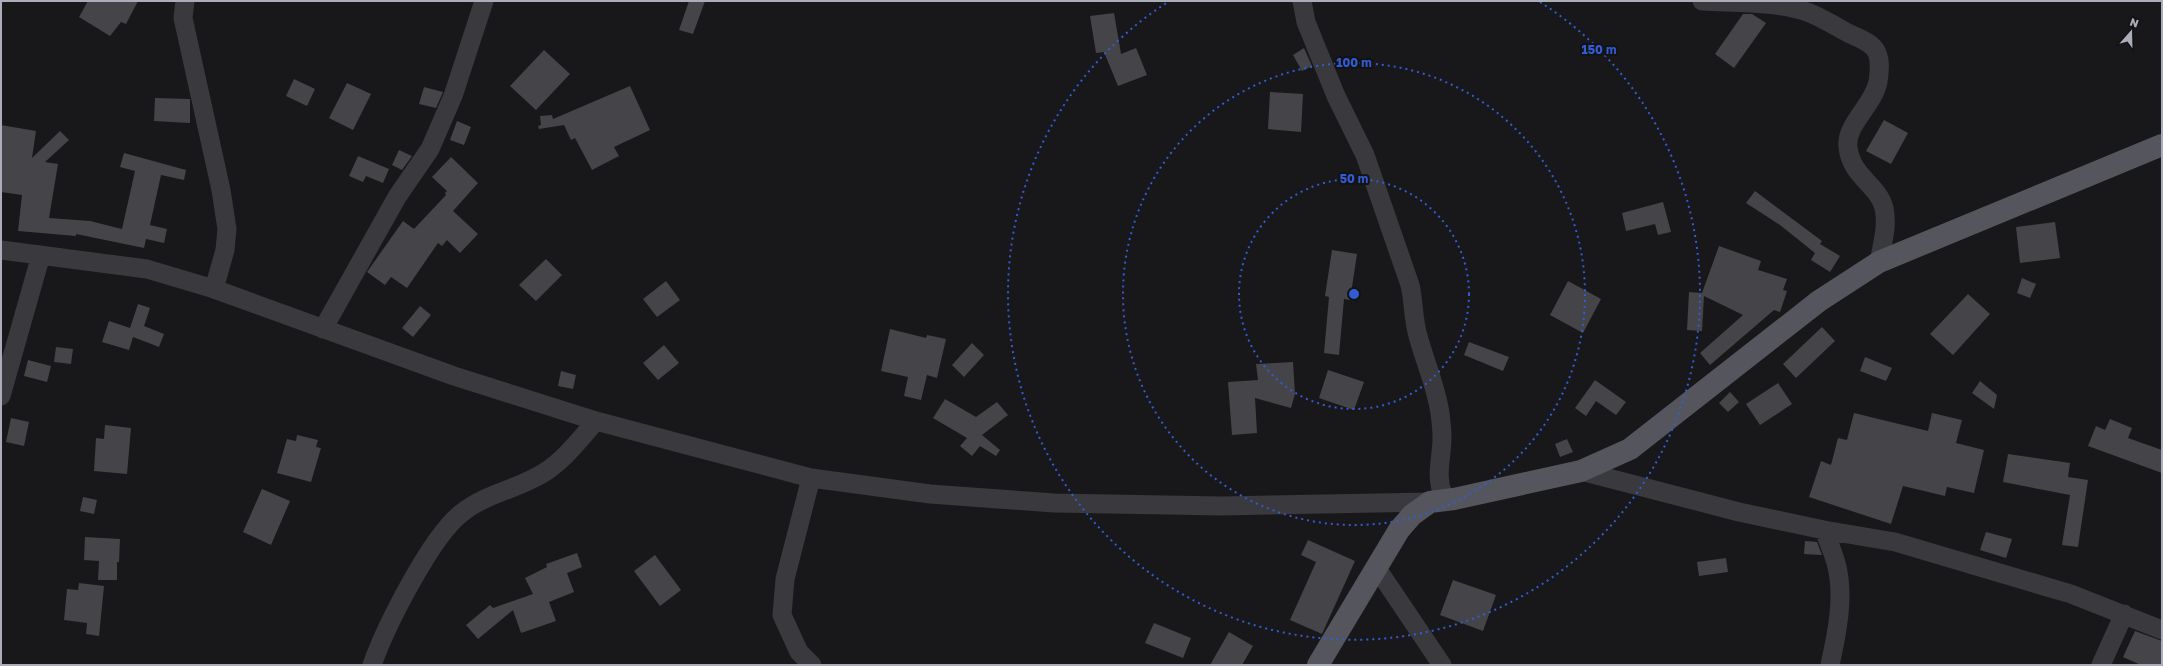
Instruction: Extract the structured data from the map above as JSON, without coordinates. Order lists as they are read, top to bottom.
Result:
{
  "north": "top",
  "rings": ["150 m", "100 m", "50 m"]
}
